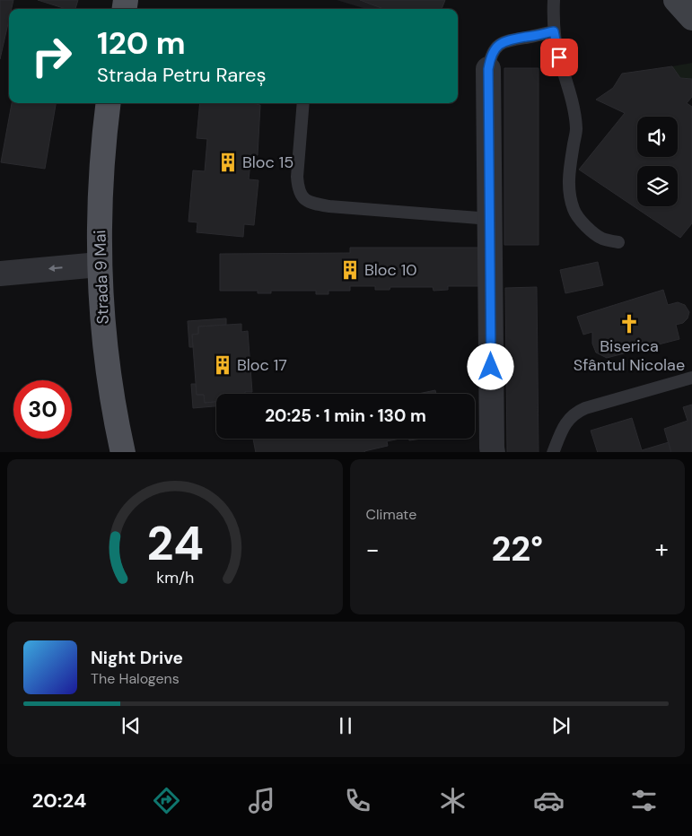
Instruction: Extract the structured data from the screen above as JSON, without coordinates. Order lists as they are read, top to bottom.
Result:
{
  "streets": {
    "main road": ["Strada 9 Mai"]
  },
  "places": {
    "building": ["Bloc 15", "Bloc 10", "Bloc 17"],
    "church": ["Biserica Sfântul Nicolae"]
  },
  "page": {
    "turn": ["120 m", "Strada Petru Rareș"],
    "limit": "30",
    "trip": "20:25 · 1 min · 130 m",
    "tile": "Climate",
    "heat": ["−", "22°", "+"],
    "song": ["Night Drive", "The Halogens"],
    "tabs": "20:24",
    "gauge": ["24", "km/h"]
  }
}
